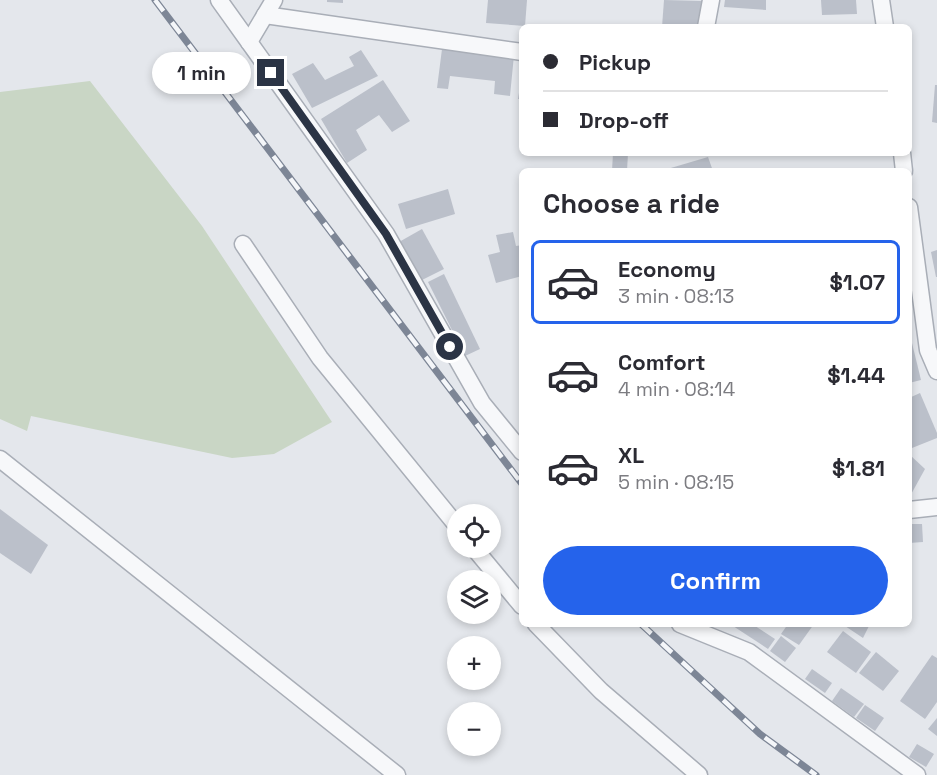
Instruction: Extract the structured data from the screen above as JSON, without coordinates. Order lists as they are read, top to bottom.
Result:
{
  "page": {
    "banner": ["Pickup", "Drop-off"],
    "bubble": "1 min",
    "heading": "Choose a ride",
    "list": [
      {
        "name": "Economy",
        "note": "3 min · 08:13",
        "value": "$1.07"
      },
      {
        "name": "Comfort",
        "note": "4 min · 08:14",
        "value": "$1.44"
      },
      {
        "name": "XL",
        "note": "5 min · 08:15",
        "value": "$1.81"
      }
    ],
    "map_buttons": ["+", "−"],
    "buttons": "Confirm"
  }
}
